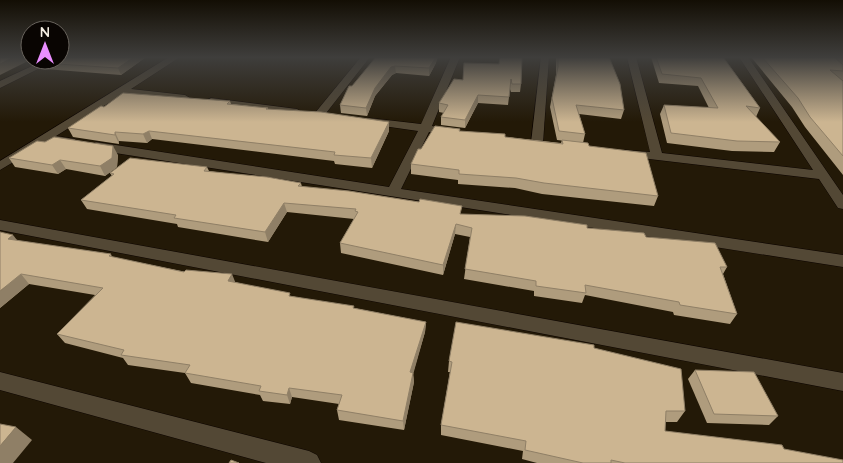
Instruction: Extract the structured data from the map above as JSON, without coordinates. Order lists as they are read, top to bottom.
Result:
{
  "north": "top"
}
